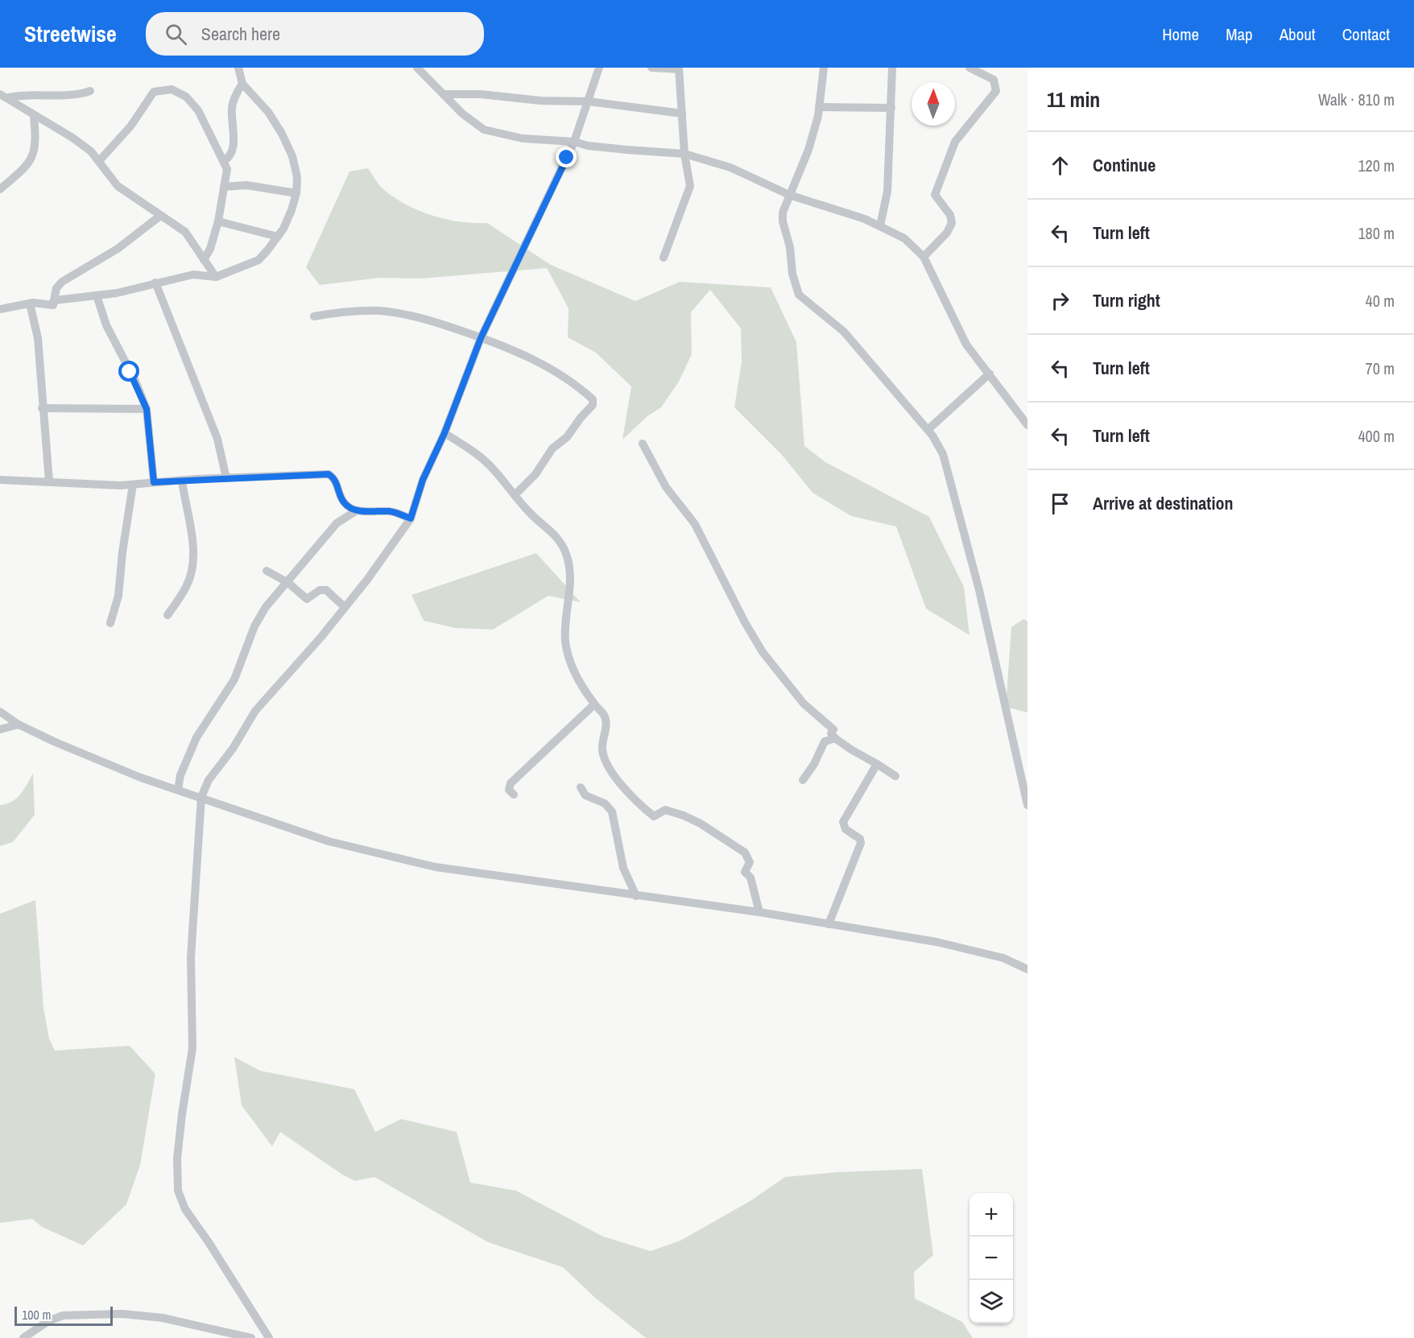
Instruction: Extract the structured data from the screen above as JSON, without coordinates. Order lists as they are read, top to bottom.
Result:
{
  "scale_bar": "100 m",
  "north": "top",
  "page": {
    "header": "Streetwise",
    "search": "Search here",
    "nav": [
      "Home",
      "Map",
      "About",
      "Contact"
    ],
    "heading": ["11 min", "Walk · 810 m"],
    "list": [
      ["Continue", "120 m"],
      ["Turn left", "180 m"],
      ["Turn right", "40 m"],
      ["Turn left", "70 m"],
      ["Turn left", "400 m"],
      "Arrive at destination"
    ],
    "map_buttons": ["+", "−"],
    "scale": "100 m"
  }
}
